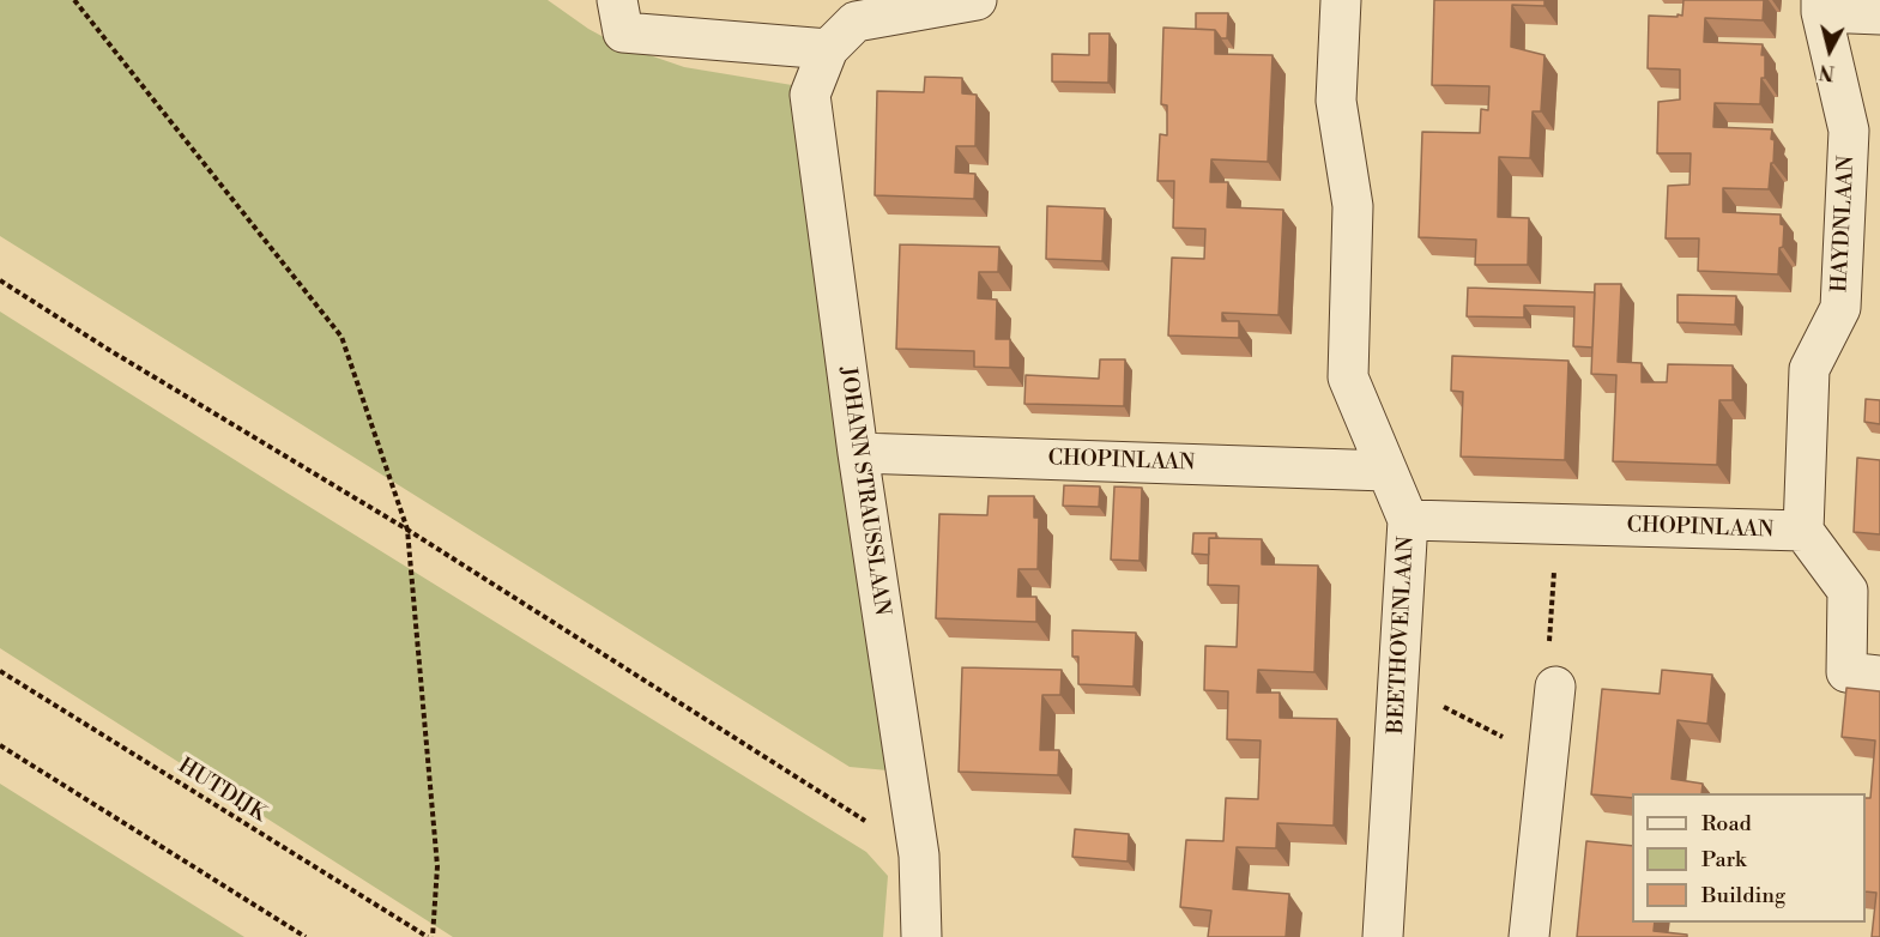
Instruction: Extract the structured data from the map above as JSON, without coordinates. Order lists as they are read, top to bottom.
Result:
{
  "streets": {
    "street": [
      "HAYDNLAAN",
      "CHOPINLAAN",
      "JOHANN STRAUSSLAAN",
      "BEETHOVENLAAN"
    ],
    "path": ["HUTDIJK"]
  },
  "crossings": [
    ["HAYDNLAAN", "CHOPINLAAN"],
    ["CHOPINLAAN", "JOHANN STRAUSSLAAN"],
    ["CHOPINLAAN", "BEETHOVENLAAN"]
  ],
  "legend": ["Road", "Park", "Building"],
  "north": "bottom"
}
